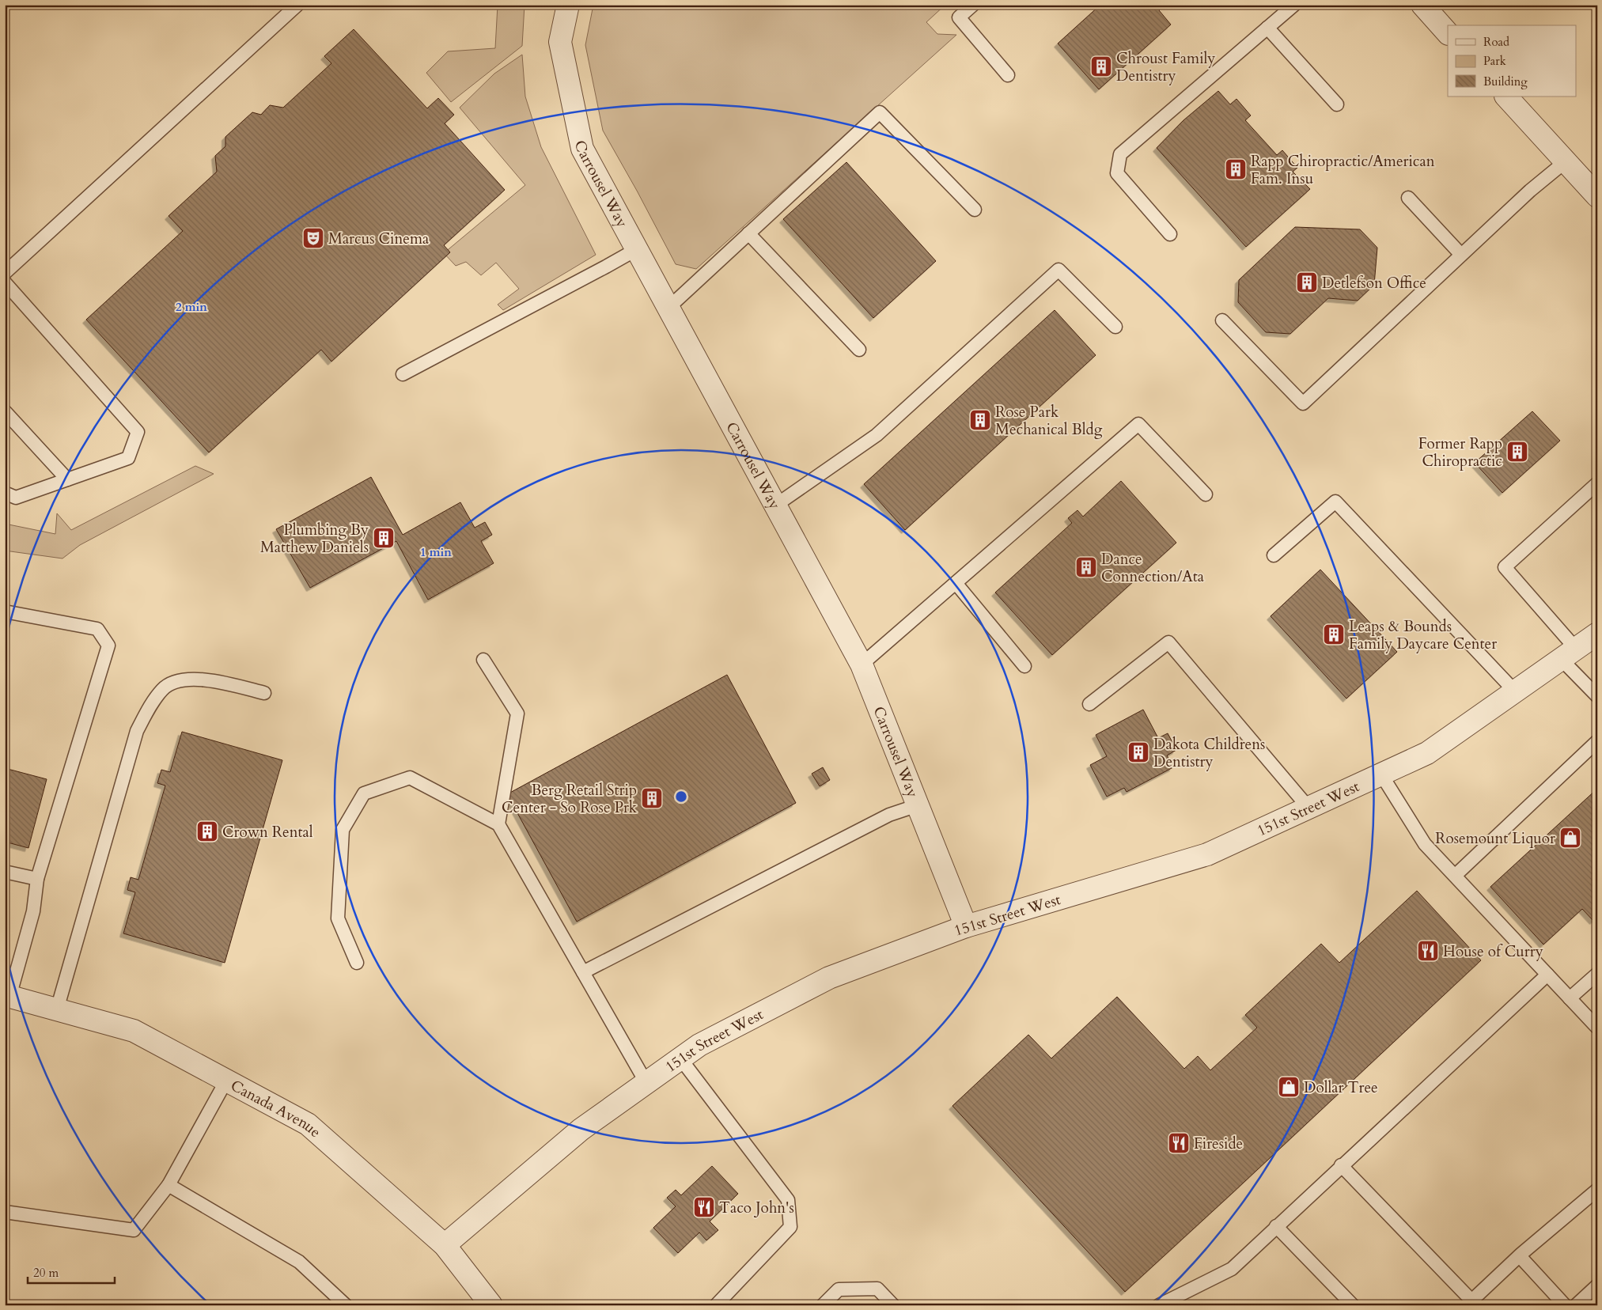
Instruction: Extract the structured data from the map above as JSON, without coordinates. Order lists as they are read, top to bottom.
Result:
{
  "streets": {
    "street": ["Carrousel Way", "151st Street West", "Canada Avenue"]
  },
  "crossings": [
    ["Carrousel Way", "151st Street West"],
    ["151st Street West", "Canada Avenue"]
  ],
  "places": {
    "building": [
      "Chroust Family Dentistry",
      "Rapp Chiropractic/American Fam. Insu",
      "Detlefson Office",
      "Rose Park Mechanical Bldg",
      "Former Rapp Chiropractic",
      "Plumbing By Matthew Daniels",
      "Dance Connection/Ata",
      "Leaps & Bounds Family Daycare Center",
      "Dakota Childrens Dentistry",
      "Berg Retail Strip Center - So Rose Prk",
      "Crown Rental"
    ],
    "theatre": ["Marcus Cinema"],
    "shop": ["Rosemount Liquor", "Dollar Tree"],
    "restaurant": ["House of Curry", "Fireside", "Taco John's"]
  },
  "legend": ["Road", "Park", "Building"],
  "scale_bar": "20 m",
  "rings": ["2 min", "1 min"]
}
